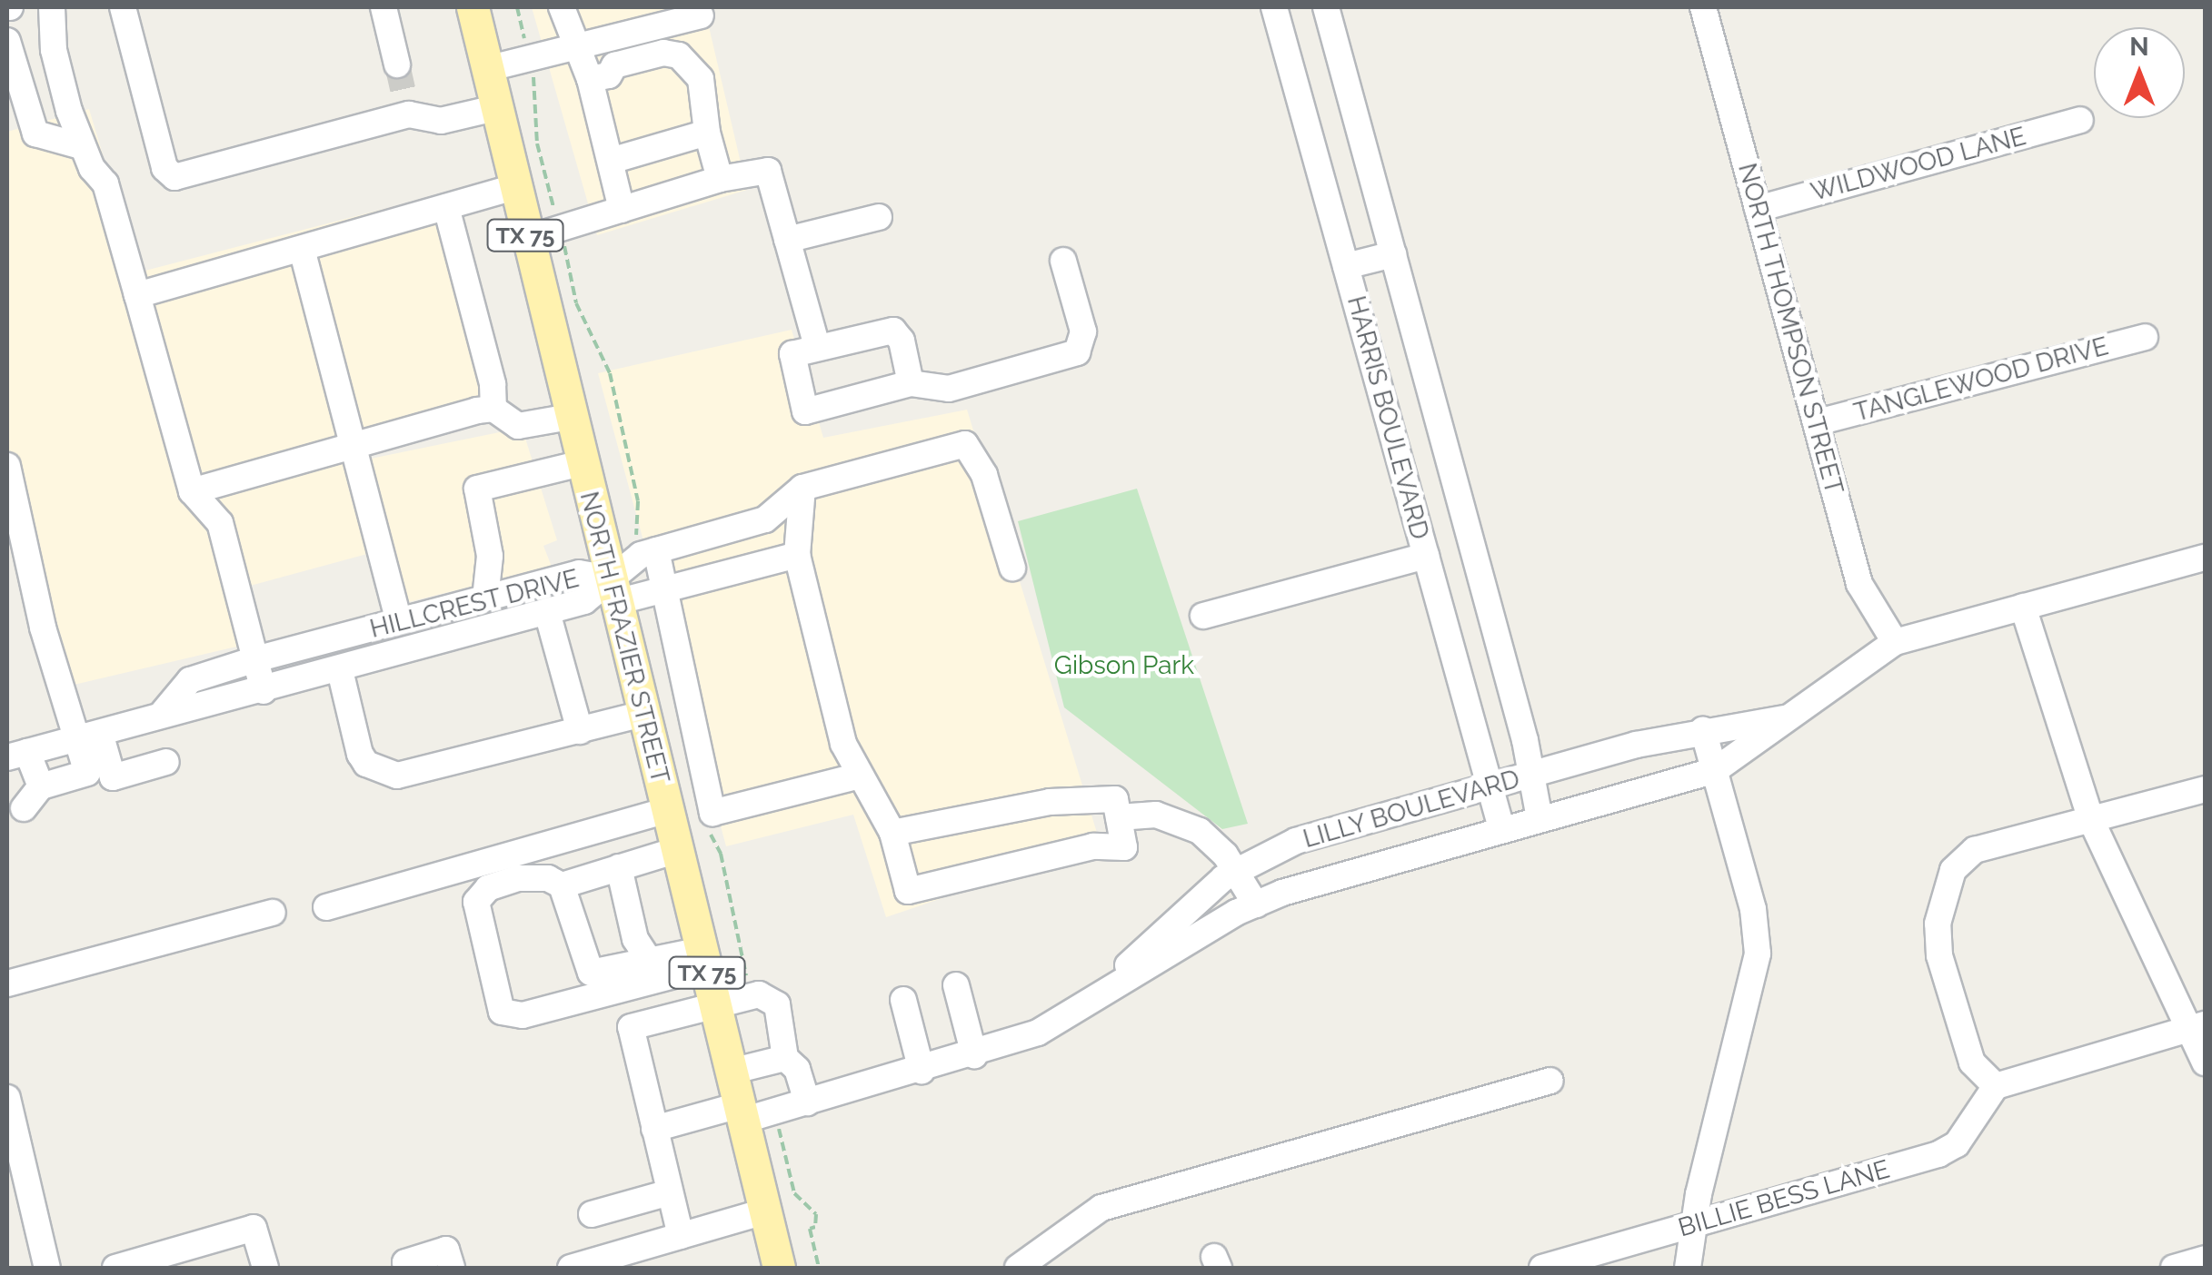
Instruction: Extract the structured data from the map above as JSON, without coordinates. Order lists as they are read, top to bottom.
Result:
{
  "streets": {
    "main road": ["TX 75", "NORTH FRAZIER STREET"],
    "street": [
      "WILDWOOD LANE",
      "NORTH THOMPSON STREET",
      "TANGLEWOOD DRIVE",
      "HARRIS BOULEVARD",
      "HILLCREST DRIVE",
      "LILLY BOULEVARD",
      "BILLIE BESS LANE"
    ]
  },
  "crossings": [
    ["WILDWOOD LANE", "NORTH THOMPSON STREET"],
    ["NORTH THOMPSON STREET", "TANGLEWOOD DRIVE"],
    ["NORTH THOMPSON STREET", "LILLY BOULEVARD"],
    ["HARRIS BOULEVARD", "LILLY BOULEVARD"],
    ["HILLCREST DRIVE", "NORTH FRAZIER STREET"],
    ["NORTH FRAZIER STREET", "LILLY BOULEVARD"]
  ],
  "parks": ["Gibson Park"],
  "north": "top"
}
